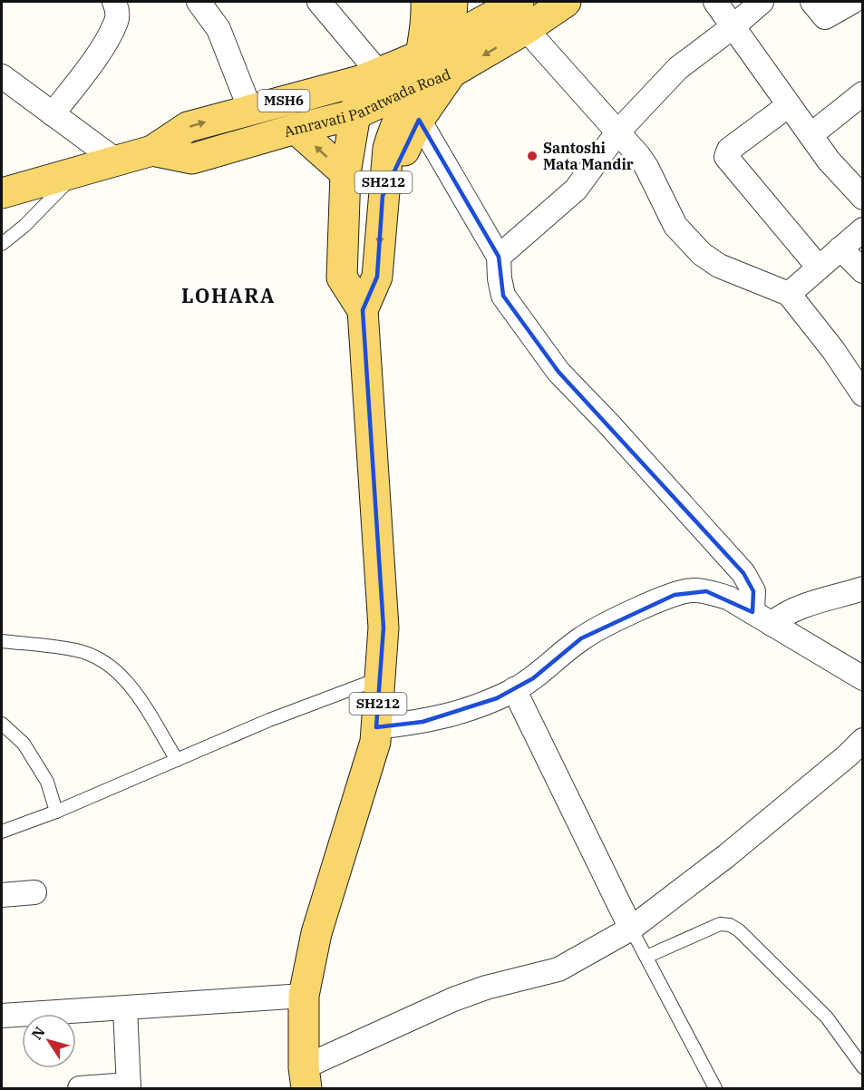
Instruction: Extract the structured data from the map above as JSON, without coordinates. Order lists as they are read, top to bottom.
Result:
{
  "streets": {
    "main road": ["MSH6", "Amravati Paratwada Road", "SH212"]
  },
  "crossings": [
    ["Amravati Paratwada Road", "SH212"]
  ],
  "districts": ["LOHARA"],
  "places": ["Santoshi Mata Mandir"],
  "north": "top left"
}
